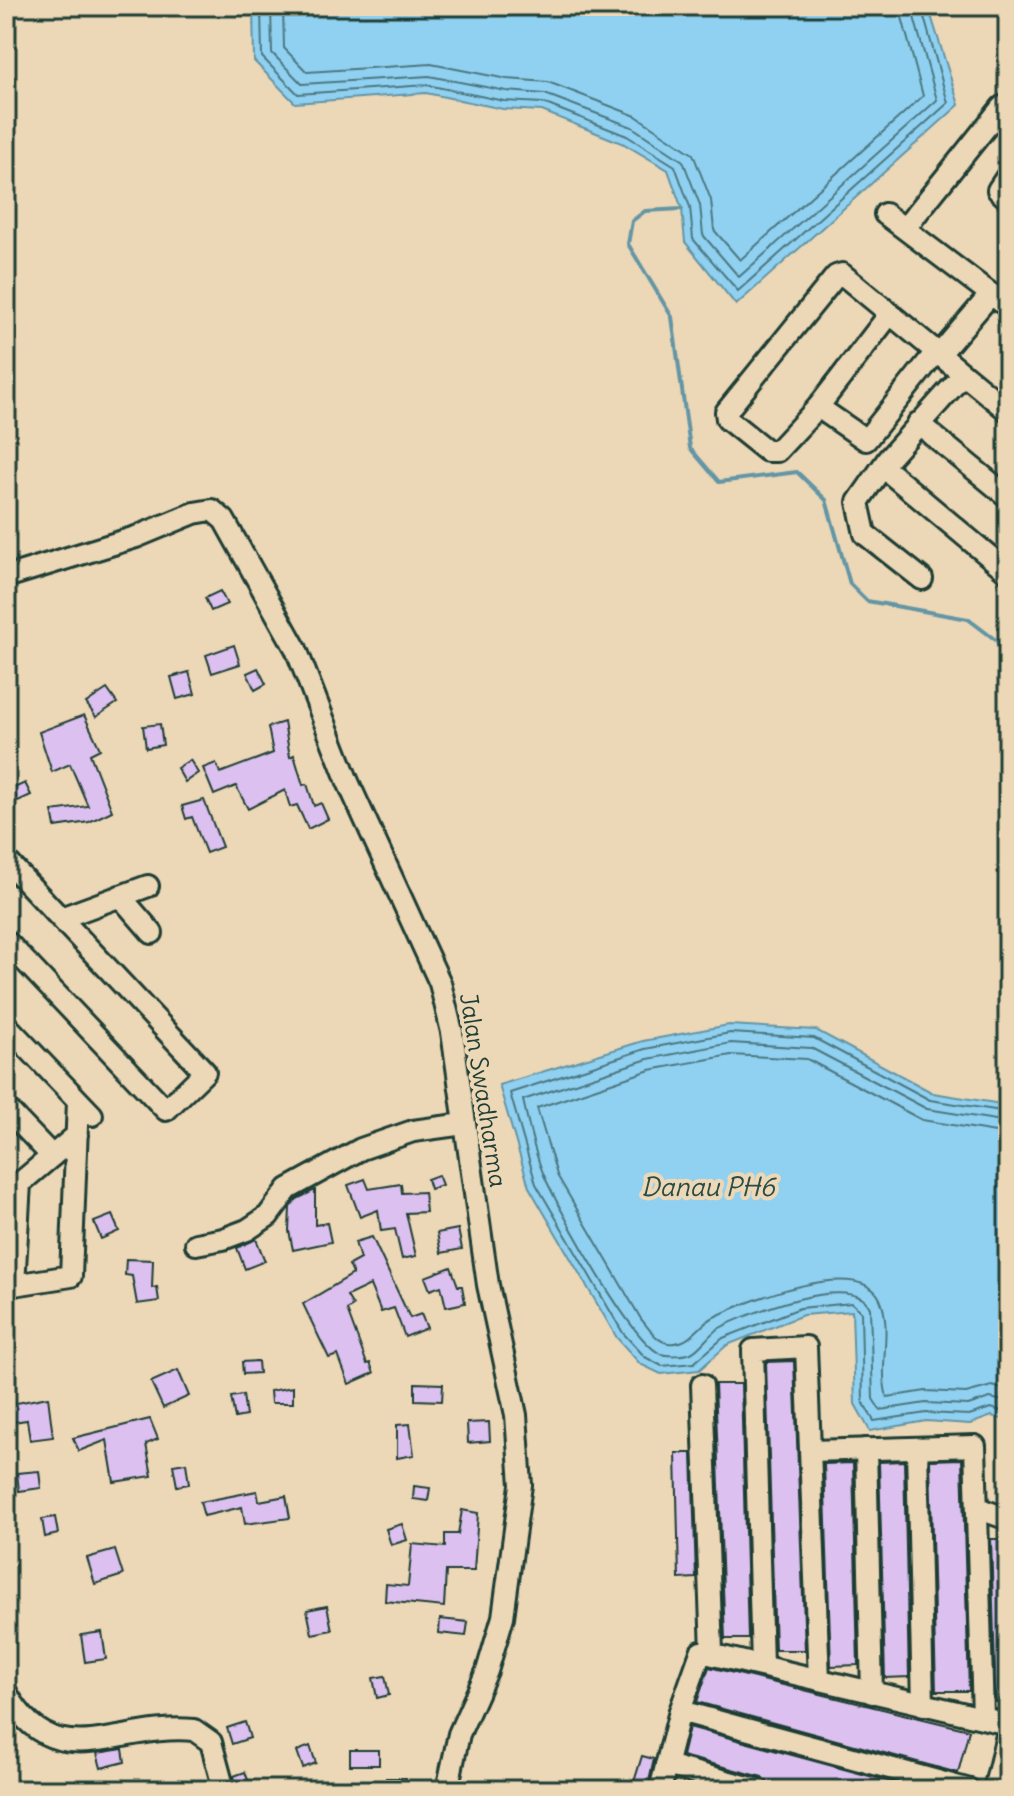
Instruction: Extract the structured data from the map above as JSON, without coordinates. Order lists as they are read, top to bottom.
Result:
{
  "streets": {
    "street": ["Jalan Swadharma"]
  },
  "water": ["Danau PH6"]
}
